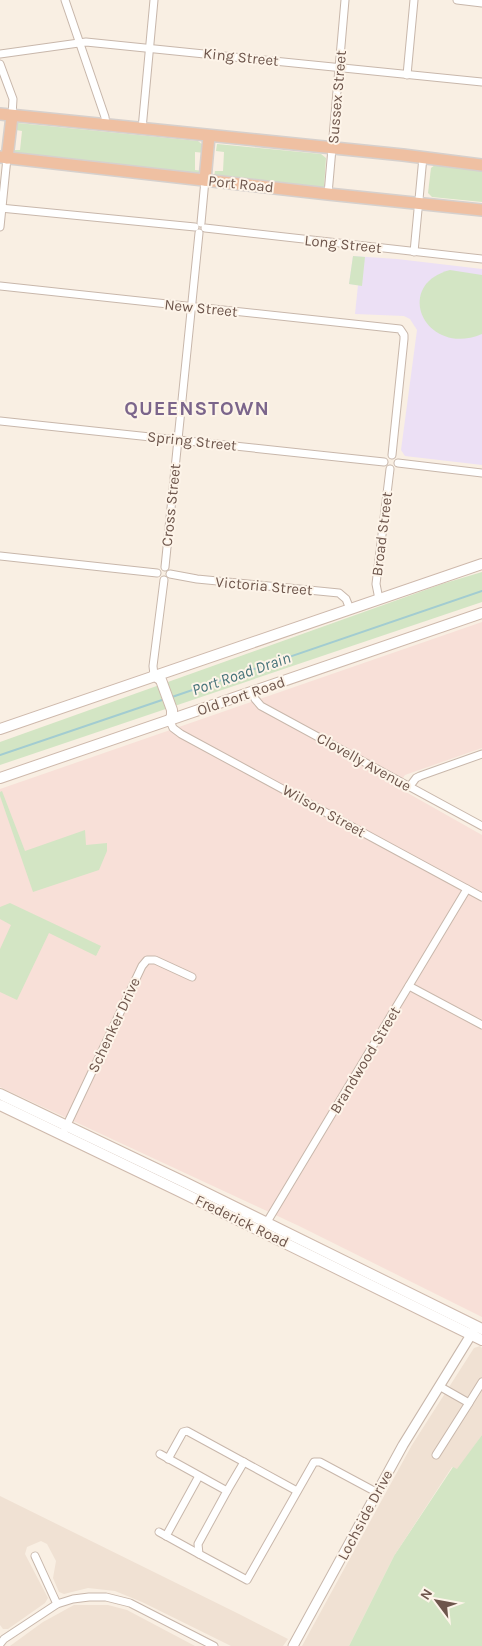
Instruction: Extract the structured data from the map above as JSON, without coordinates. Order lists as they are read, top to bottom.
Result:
{
  "streets": {
    "highway": ["Port Road"],
    "main road": ["Old Port Road", "Frederick Road"],
    "street": [
      "King Street",
      "Sussex Street",
      "Long Street",
      "New Street",
      "Spring Street",
      "Cross Street",
      "Broad Street",
      "Victoria Street",
      "Clovelly Avenue",
      "Wilson Street",
      "Schenker Drive",
      "Brandwood Street",
      "Lochside Drive"
    ]
  },
  "crossings": [
    ["King Street", "Sussex Street"],
    ["Sussex Street", "Port Road"],
    ["Port Road", "Cross Street"],
    ["Long Street", "Cross Street"],
    ["New Street", "Spring Street"],
    ["New Street", "Cross Street"],
    ["New Street", "Broad Street"],
    ["Spring Street", "Cross Street"],
    ["Spring Street", "Broad Street"],
    ["Cross Street", "Victoria Street"],
    ["Old Port Road", "Clovelly Avenue"],
    ["Old Port Road", "Wilson Street"],
    ["Wilson Street", "Brandwood Street"],
    ["Schenker Drive", "Frederick Road"],
    ["Brandwood Street", "Frederick Road"],
    ["Frederick Road", "Lochside Drive"]
  ],
  "districts": ["QUEENSTOWN"],
  "water": ["Port Road Drain"],
  "north": "top left"
}
